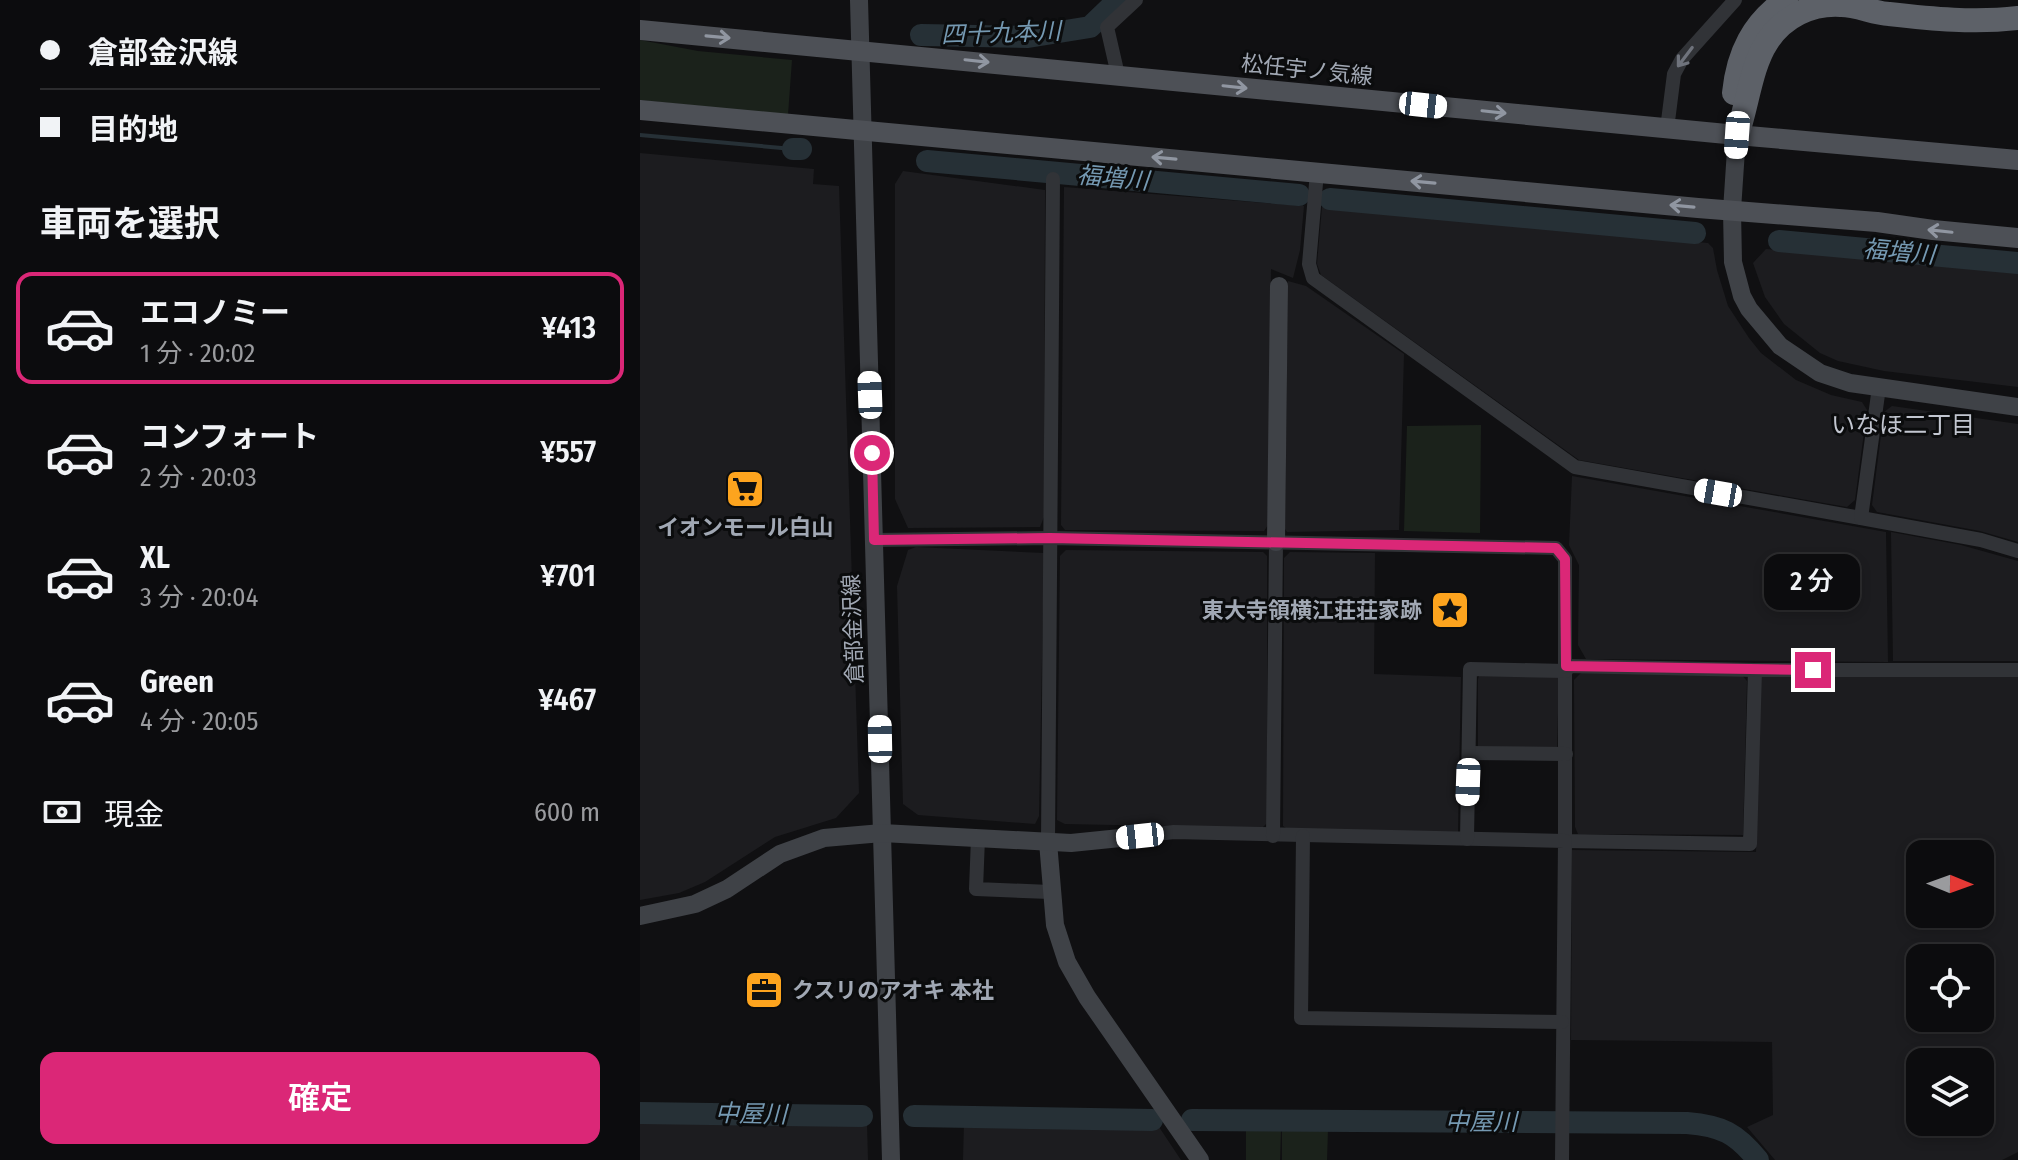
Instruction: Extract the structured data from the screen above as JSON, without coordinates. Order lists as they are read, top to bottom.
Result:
{
  "streets": {
    "main road": ["松任宇ノ気線"],
    "street": ["倉部金沢線"]
  },
  "crossings": [
    ["松任宇ノ気線", "倉部金沢線"]
  ],
  "districts": ["いなほ二丁目"],
  "water": ["四十九本川", "福増川", "中屋川"],
  "places": {
    "supermarket": ["イオンモール白山"],
    "place": ["東大寺領横江荘荘家跡"],
    "office": ["クスリのアオキ 本社"]
  },
  "north": "right",
  "page": {
    "banner": ["倉部金沢線", "目的地"],
    "heading": "車両を選択",
    "list": [
      {
        "name": "エコノミー",
        "note": "1 分 · 20:02",
        "value": "¥413"
      },
      {
        "name": "コンフォート",
        "note": "2 分 · 20:03",
        "value": "¥557"
      },
      {
        "name": "XL",
        "note": "3 分 · 20:04",
        "value": "¥701"
      },
      {
        "name": "Green",
        "note": "4 分 · 20:05",
        "value": "¥467"
      }
    ],
    "bubble": "2 分",
    "pay": ["現金", "600 m"],
    "buttons": "確定"
  }
}
